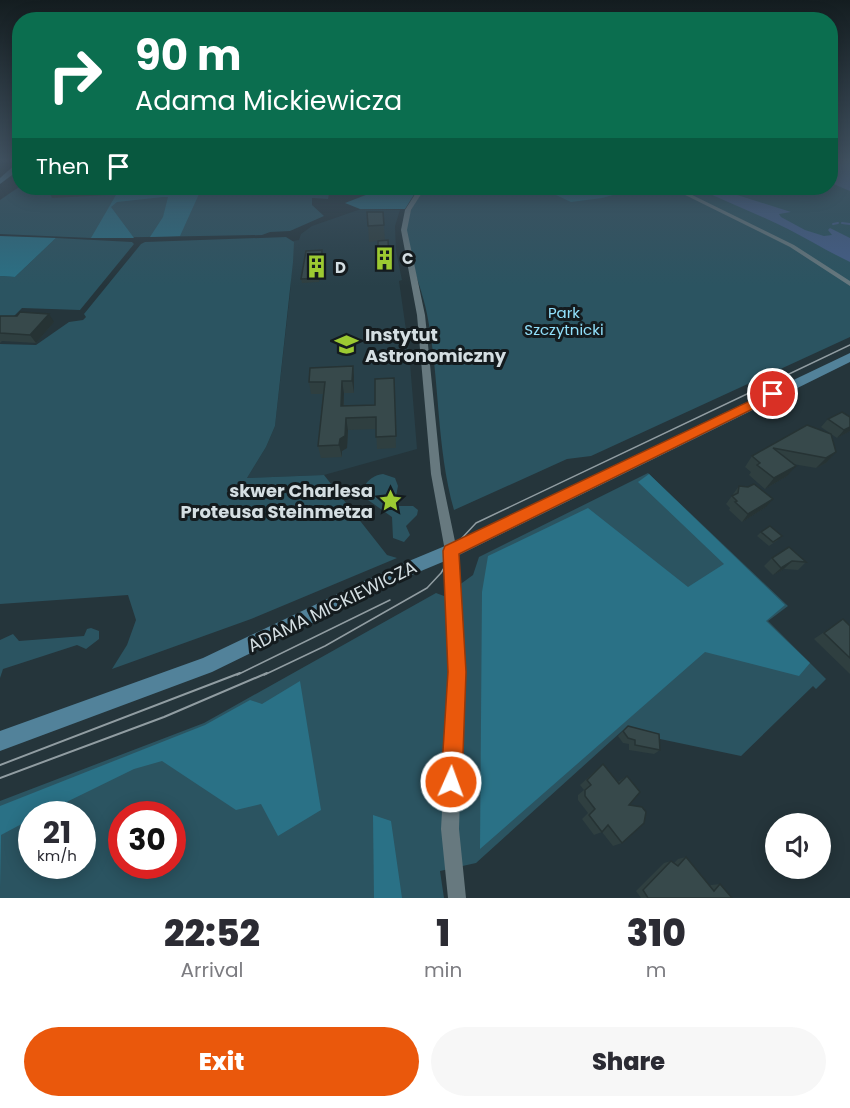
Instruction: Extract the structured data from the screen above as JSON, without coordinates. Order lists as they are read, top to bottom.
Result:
{
  "streets": {
    "main road": ["ADAMA MICKIEWICZA"]
  },
  "parks": ["Park Szczytnicki"],
  "places": {
    "building": ["C", "D"],
    "school or university": ["Instytut Astronomiczny"],
    "place": ["skwer Charlesa Proteusa Steinmetza"]
  },
  "page": {
    "turn": ["90 m", "Adama Mickiewicza"],
    "then": "Then",
    "speed": "21 km/h",
    "limit": "30",
    "eta": [
      "22:52",
      "Arrival",
      "1",
      "min",
      "310",
      "m"
    ],
    "buttons": ["Exit", "Share"]
  }
}
